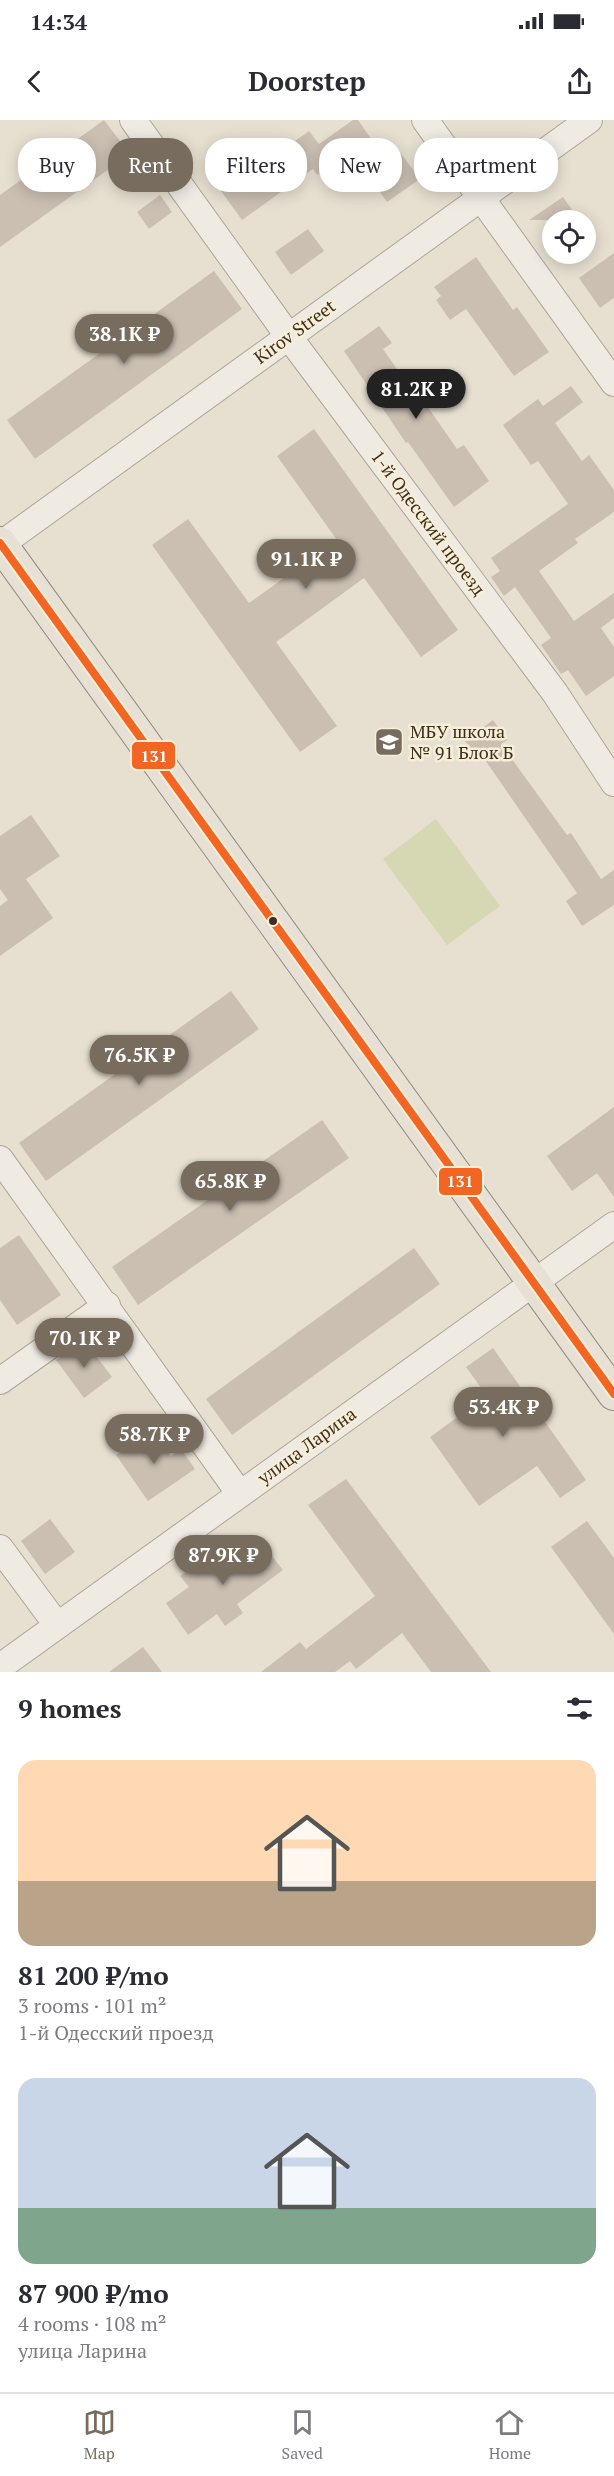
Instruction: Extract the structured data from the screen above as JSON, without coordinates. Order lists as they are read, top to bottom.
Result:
{
  "streets": {
    "street": ["Kirov Street", "1-й Одесский проезд", "улица Ларина"]
  },
  "crossings": [
    ["Kirov Street", "1-й Одесский проезд"]
  ],
  "places": {
    "school or university": ["МБУ школа № 91 Блок Б"]
  },
  "lines": ["transit line 131"],
  "page": {
    "status": "14:34",
    "header": "Doorstep",
    "chip": [
      "Buy",
      "Rent",
      "Filters",
      "New",
      "Apartment"
    ],
    "price": [
      "38.1K ₽",
      "81.2K ₽",
      "91.1K ₽",
      "76.5K ₽",
      "65.8K ₽",
      "70.1K ₽",
      "53.4K ₽",
      "58.7K ₽",
      "87.9K ₽"
    ],
    "heading": "9 homes",
    "list": [
      {
        "name": "81 200 ₽/mo",
        "note": "3 rooms · 101 m² · 1-й Одесский проезд"
      },
      {
        "name": "87 900 ₽/mo",
        "note": "4 rooms · 108 m² · улица Ларина"
      }
    ],
    "tabs": ["Map", "Saved", "Home"]
  }
}
